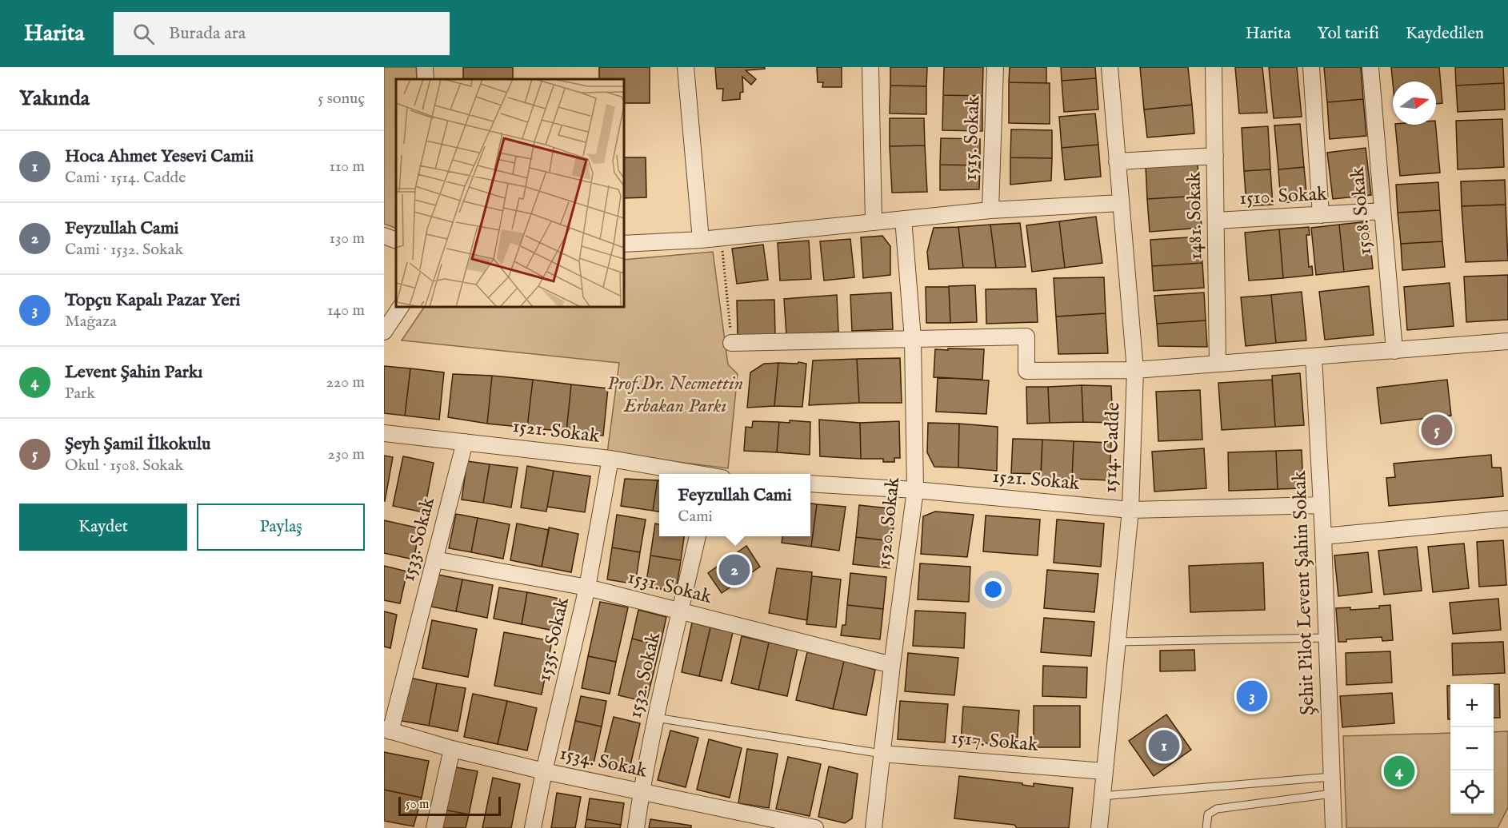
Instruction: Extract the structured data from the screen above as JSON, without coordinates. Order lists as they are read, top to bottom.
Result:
{
  "streets": {
    "street": [
      "1515. Sokak",
      "1510. Sokak",
      "1508. Sokak",
      "1481. Sokak",
      "1521. Sokak",
      "1514. Cadde",
      "1520. Sokak",
      "1533. Sokak",
      "1531. Sokak",
      "Şehit Pilot Levent Şahin Sokak",
      "1535. Sokak",
      "1532. Sokak",
      "1517. Sokak",
      "1534. Sokak"
    ]
  },
  "crossings": [
    ["1510. Sokak", "1508. Sokak"],
    ["1510. Sokak", "1481. Sokak"],
    ["1521. Sokak", "1514. Cadde"],
    ["1521. Sokak", "1520. Sokak"],
    ["1521. Sokak", "1533. Sokak"],
    ["1521. Sokak", "Şehit Pilot Levent Şahin Sokak"],
    ["1521. Sokak", "1535. Sokak"],
    ["1514. Cadde", "1517. Sokak"],
    ["1520. Sokak", "1531. Sokak"],
    ["1520. Sokak", "1517. Sokak"],
    ["1533. Sokak", "1531. Sokak"],
    ["1533. Sokak", "1534. Sokak"],
    ["1531. Sokak", "1535. Sokak"],
    ["1531. Sokak", "1532. Sokak"],
    ["1535. Sokak", "1534. Sokak"],
    ["1532. Sokak", "1534. Sokak"]
  ],
  "parks": ["Prof.Dr. Necmettin Erbakan Parkı"],
  "scale_bar": "50 m",
  "north": "right",
  "page": {
    "header": "Harita",
    "search": "Burada ara",
    "nav": ["Harita", "Yol tarifi", "Kaydedilen"],
    "heading": ["Yakında", "5 sonuç"],
    "list": [
      {
        "mark": "1",
        "name": "Hoca Ahmet Yesevi Camii",
        "note": "Cami · 1514. Cadde",
        "value": "110 m"
      },
      {
        "mark": "2",
        "name": "Feyzullah Cami",
        "note": "Cami · 1532. Sokak",
        "value": "130 m"
      },
      {
        "mark": "3",
        "name": "Topçu Kapalı Pazar Yeri",
        "note": "Mağaza",
        "value": "140 m"
      },
      {
        "mark": "4",
        "name": "Levent Şahin Parkı",
        "note": "Park",
        "value": "220 m"
      },
      {
        "mark": "5",
        "name": "Şeyh Şamil İlkokulu",
        "note": "Okul · 1508. Sokak",
        "value": "230 m"
      }
    ],
    "pins": [
      "5",
      "2",
      "3",
      "1",
      "4"
    ],
    "popup": ["Feyzullah Cami", "Cami"],
    "buttons": ["Kaydet", "Paylaş"],
    "map_buttons": ["+", "−"],
    "scale": "50 m"
  }
}
